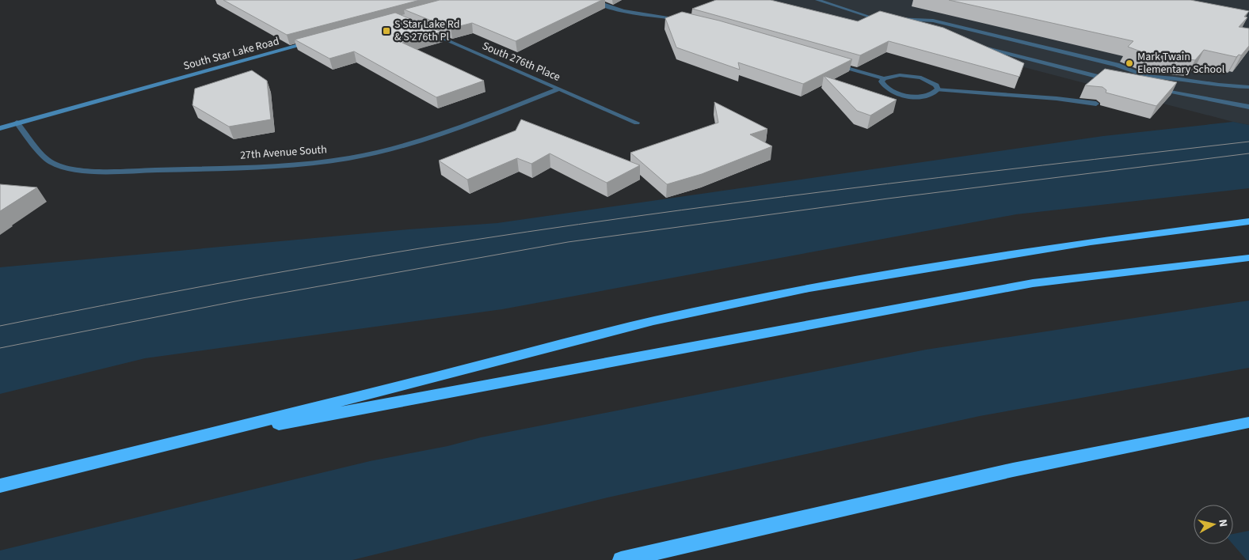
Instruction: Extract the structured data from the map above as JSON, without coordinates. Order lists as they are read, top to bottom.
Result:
{
  "streets": {
    "street": ["South Star Lake Road", "South 276th Place", "27th Avenue South"]
  },
  "crossings": [
    ["South Star Lake Road", "27th Avenue South"],
    ["South 276th Place", "27th Avenue South"]
  ],
  "places": {
    "transit": ["S Star Lake Rd & S 276th Pl"],
    "other": ["Mark Twain Elementary School"]
  },
  "north": "right"
}
